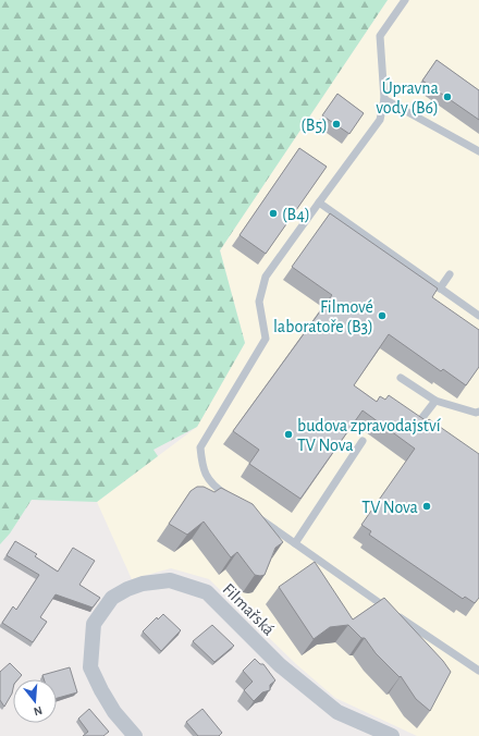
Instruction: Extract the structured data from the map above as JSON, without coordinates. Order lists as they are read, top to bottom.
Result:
{
  "streets": {
    "street": ["Filmařská"]
  },
  "places": [
    "Úpravna vody (B6)",
    "(B5)",
    "(B4)",
    "Filmové laboratoře (B3)",
    "budova zpravodajství TV Nova",
    "TV Nova"
  ],
  "north": "bottom"
}
